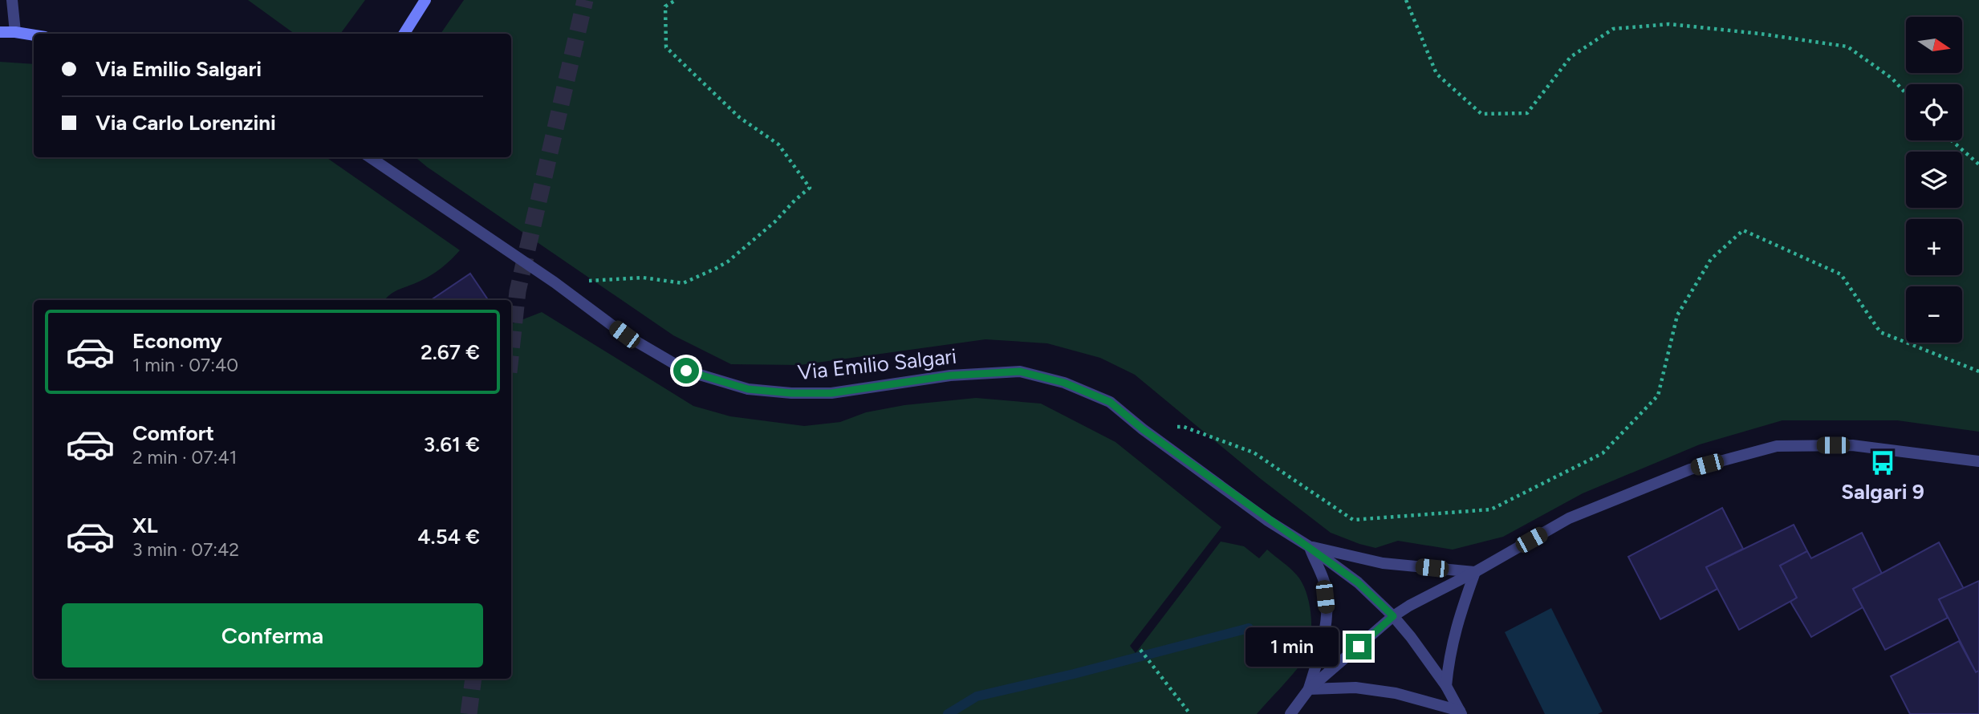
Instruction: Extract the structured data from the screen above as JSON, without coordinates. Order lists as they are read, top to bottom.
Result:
{
  "streets": {
    "street": ["Via Emilio Salgari"]
  },
  "places": {
    "bus stop": ["Salgari 9"]
  },
  "north": "right",
  "page": {
    "map_buttons": ["+", "−"],
    "banner": ["Via Emilio Salgari", "Via Carlo Lorenzini"],
    "list": [
      {
        "name": "Economy",
        "note": "1 min · 07:40",
        "value": "2.67 €"
      },
      {
        "name": "Comfort",
        "note": "2 min · 07:41",
        "value": "3.61 €"
      },
      {
        "name": "XL",
        "note": "3 min · 07:42",
        "value": "4.54 €"
      }
    ],
    "buttons": "Conferma",
    "bubble": "1 min"
  }
}
